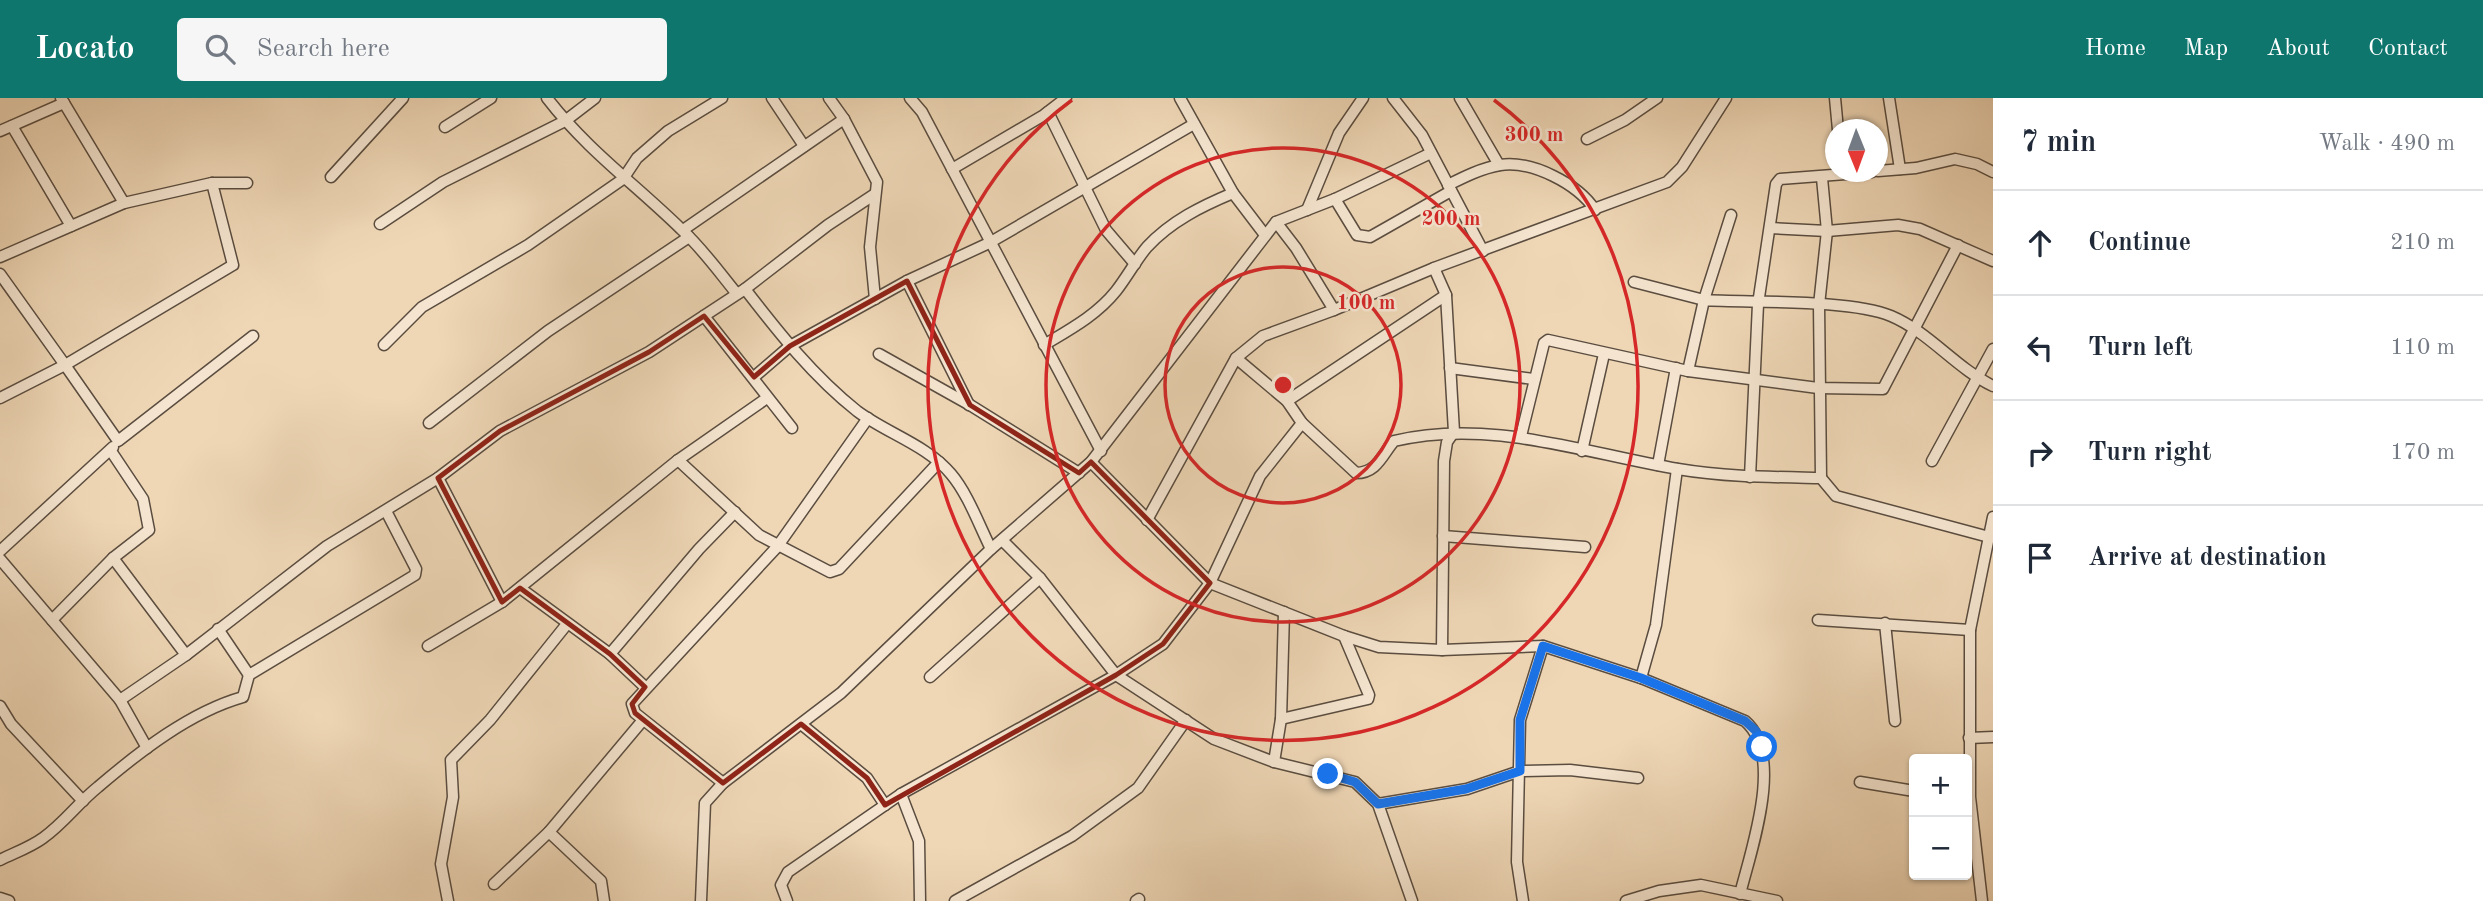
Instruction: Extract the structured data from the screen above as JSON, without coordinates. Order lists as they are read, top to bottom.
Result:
{
  "north": "bottom",
  "page": {
    "header": "Locato",
    "search": "Search here",
    "nav": [
      "Home",
      "Map",
      "About",
      "Contact"
    ],
    "heading": ["7 min", "Walk · 490 m"],
    "list": [
      ["Continue", "210 m"],
      ["Turn left", "110 m"],
      ["Turn right", "170 m"],
      "Arrive at destination"
    ],
    "map_buttons": ["+", "−"]
  },
  "rings": ["300 m", "200 m", "100 m"]
}
